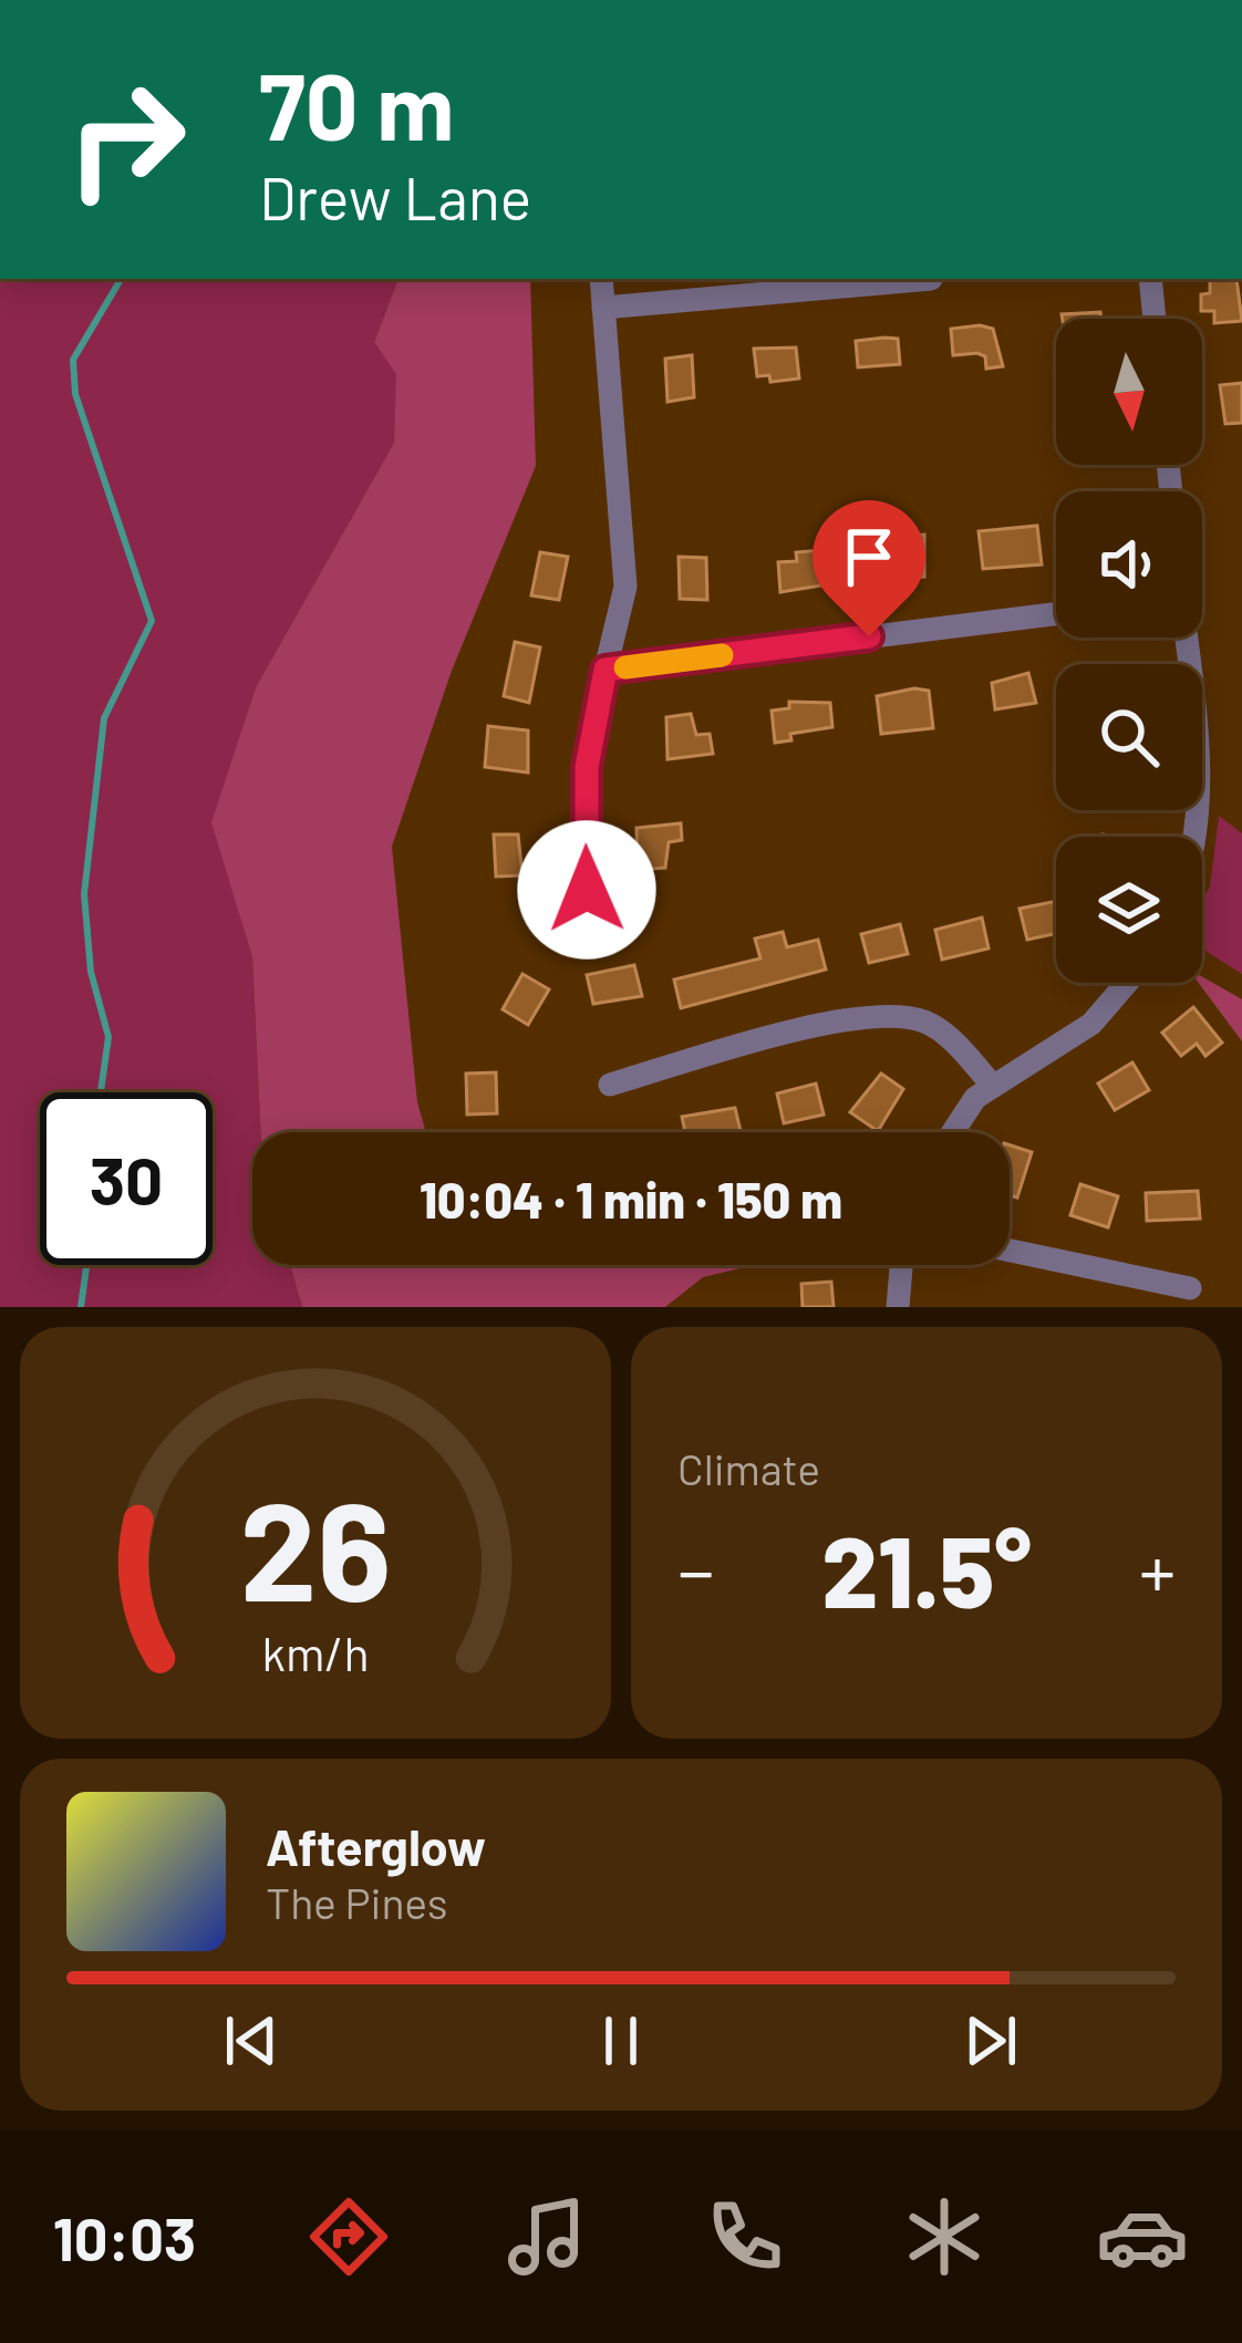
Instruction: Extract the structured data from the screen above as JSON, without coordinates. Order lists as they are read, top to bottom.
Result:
{
  "north": "bottom",
  "page": {
    "turn": ["70 m", "Drew Lane"],
    "limit": "30",
    "trip": "10:04 · 1 min · 150 m",
    "tile": "Climate",
    "heat": ["−", "21.5°", "+"],
    "song": ["Afterglow", "The Pines"],
    "tabs": "10:03",
    "gauge": ["26", "km/h"]
  }
}
